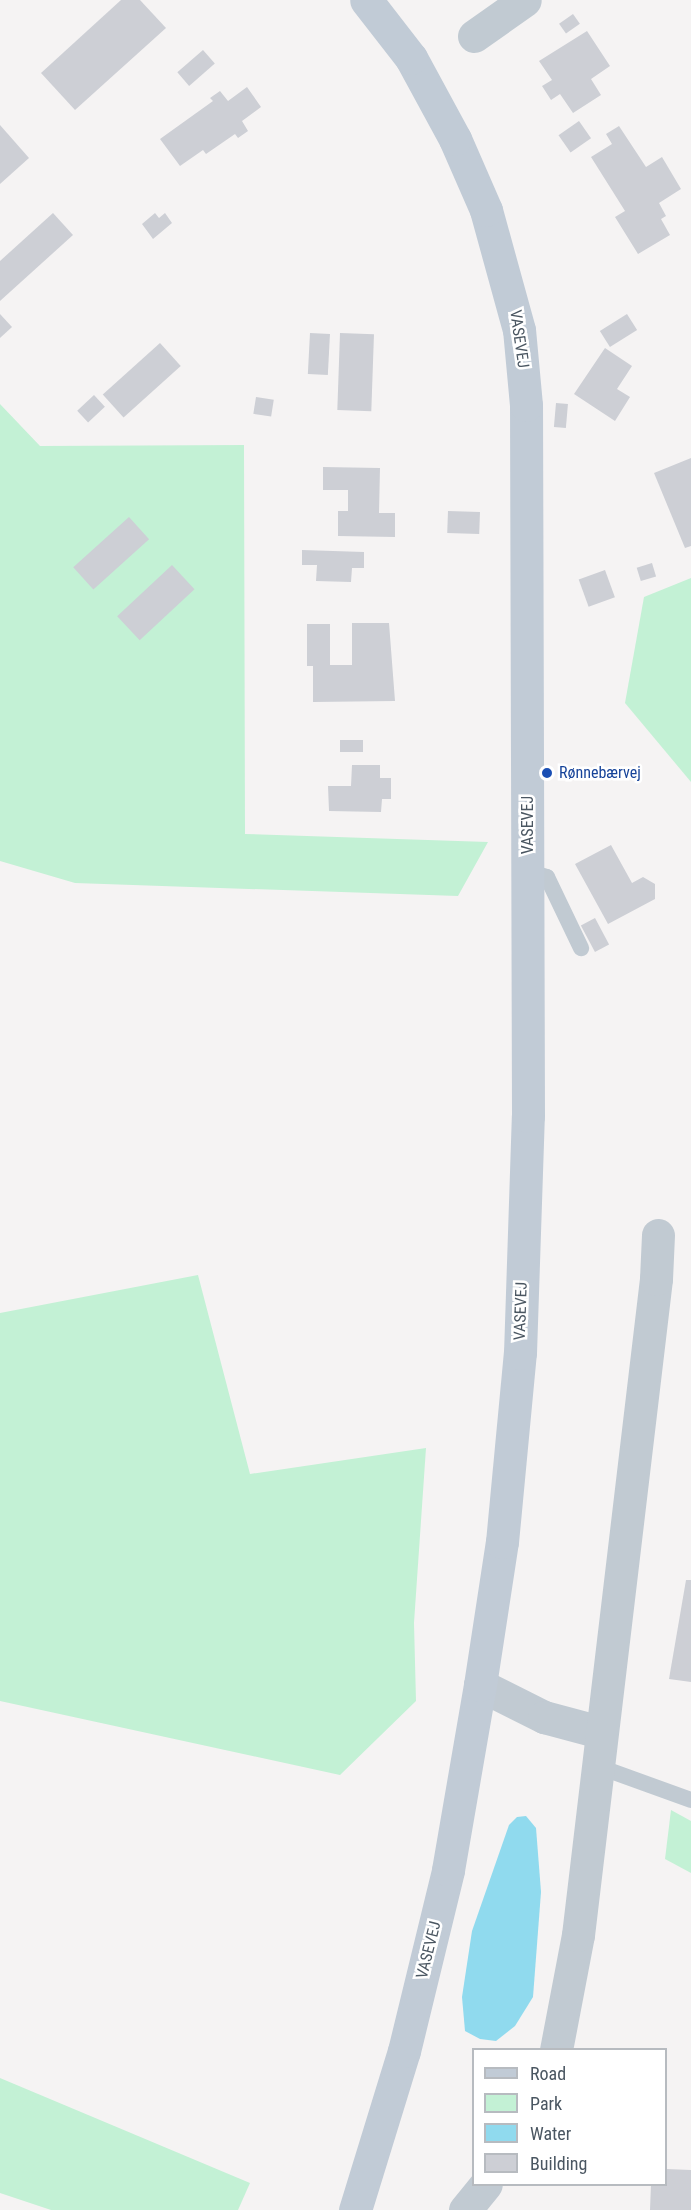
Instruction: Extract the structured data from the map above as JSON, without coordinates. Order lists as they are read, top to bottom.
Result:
{
  "streets": {
    "street": ["VASEVEJ"]
  },
  "places": ["Rønnebærvej"],
  "legend": [
    "Road",
    "Park",
    "Water",
    "Building"
  ]
}
